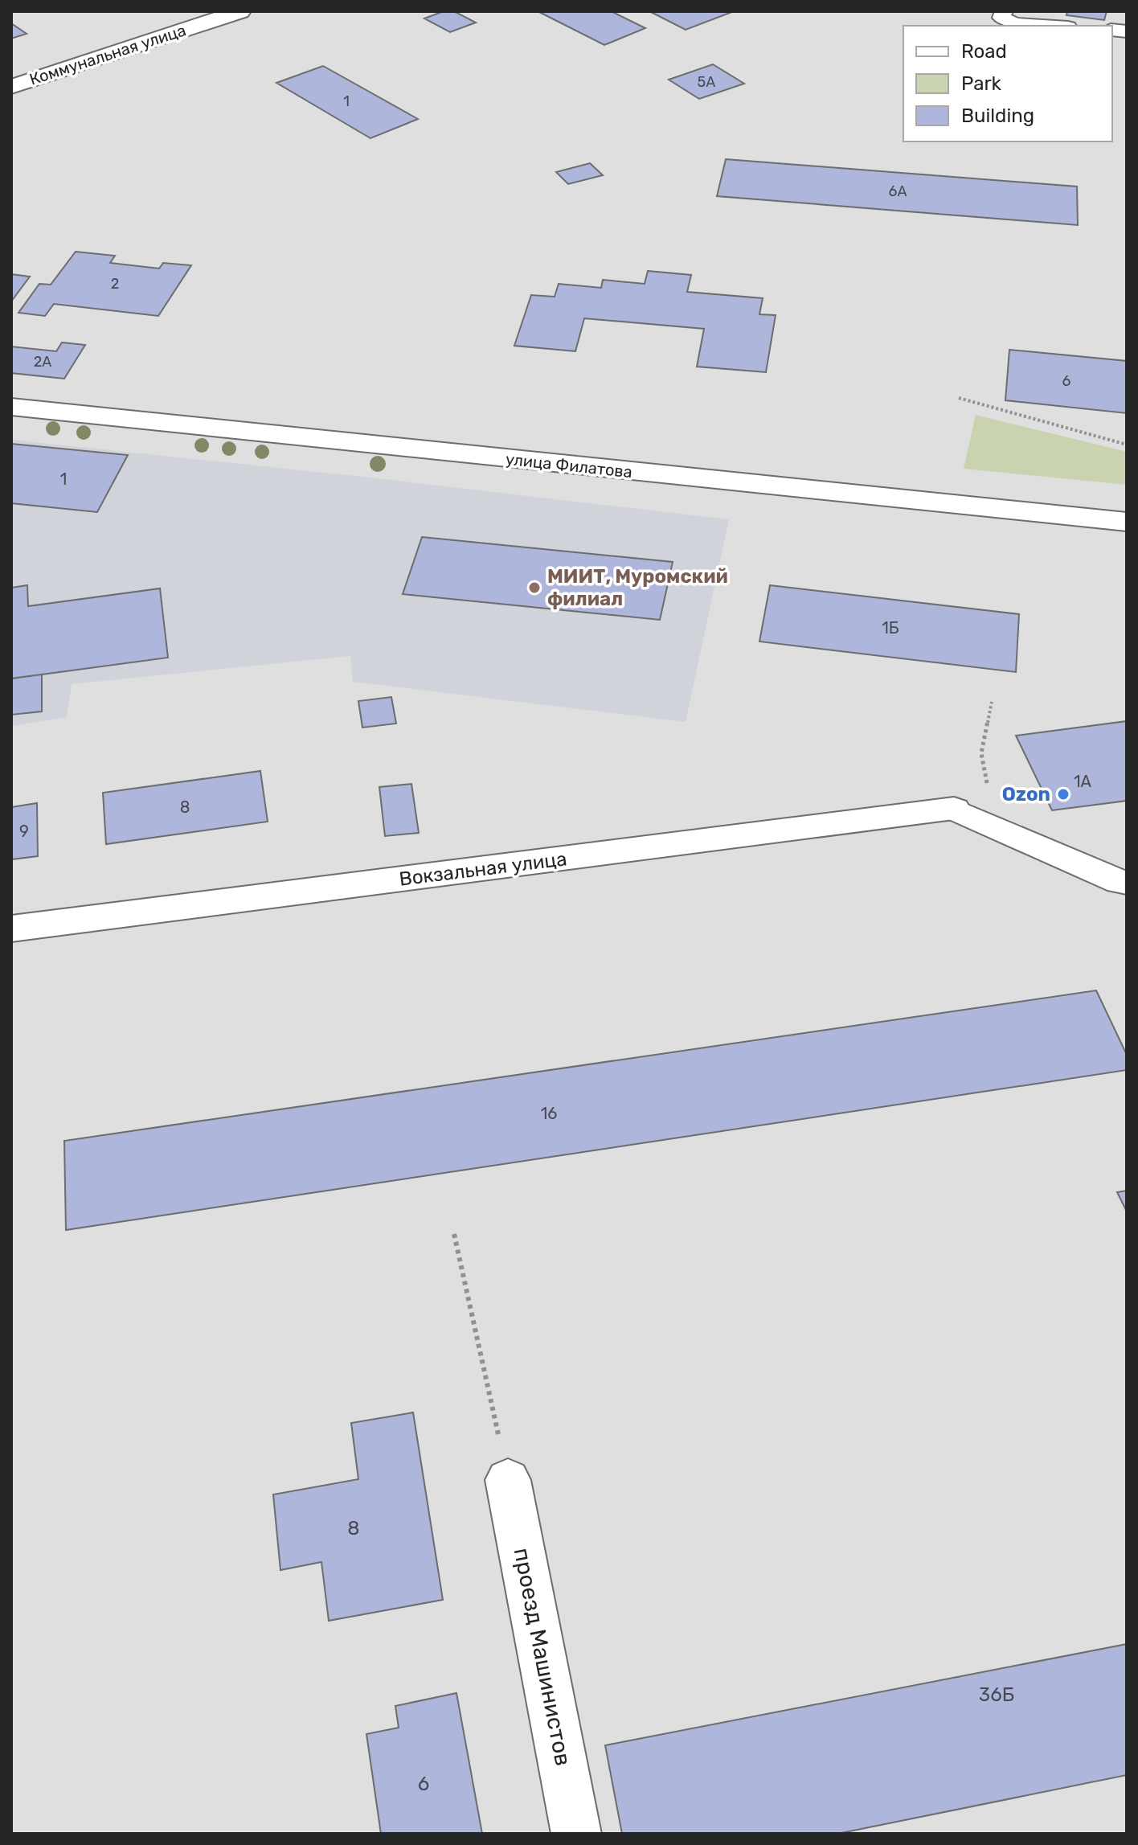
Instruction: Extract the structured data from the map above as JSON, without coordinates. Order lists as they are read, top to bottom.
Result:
{
  "streets": {
    "street": [
      "Коммунальная улица",
      "улица Филатова",
      "Вокзальная улица",
      "проезд Машинистов"
    ]
  },
  "places": ["МИИТ, Муромский филиал", "Ozon"],
  "house_numbers": [
    "5А",
    "1",
    "6А",
    "2",
    "2А",
    "6",
    "1",
    "1Б",
    "1А",
    "8",
    "9",
    "16",
    "8",
    "36Б",
    "6"
  ],
  "legend": ["Road", "Park", "Building"]
}
